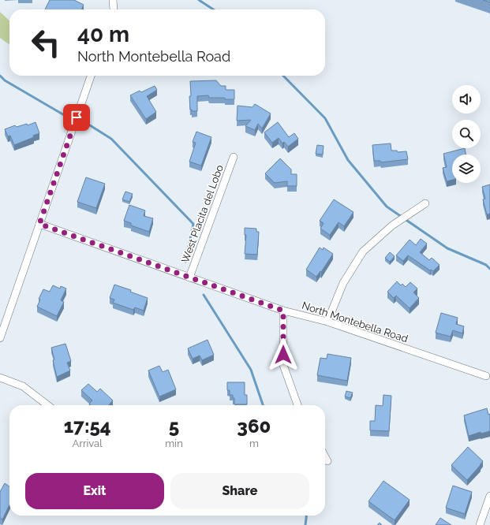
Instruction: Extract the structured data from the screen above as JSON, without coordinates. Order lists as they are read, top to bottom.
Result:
{
  "streets": {
    "street": ["West Placita del Lobo", "North Montebella Road"]
  },
  "crossings": [
    ["West Placita del Lobo", "North Montebella Road"]
  ],
  "page": {
    "turn": ["40 m", "North Montebella Road"],
    "eta": [
      "17:54",
      "Arrival",
      "5",
      "min",
      "360",
      "m"
    ],
    "buttons": ["Exit", "Share"]
  }
}
